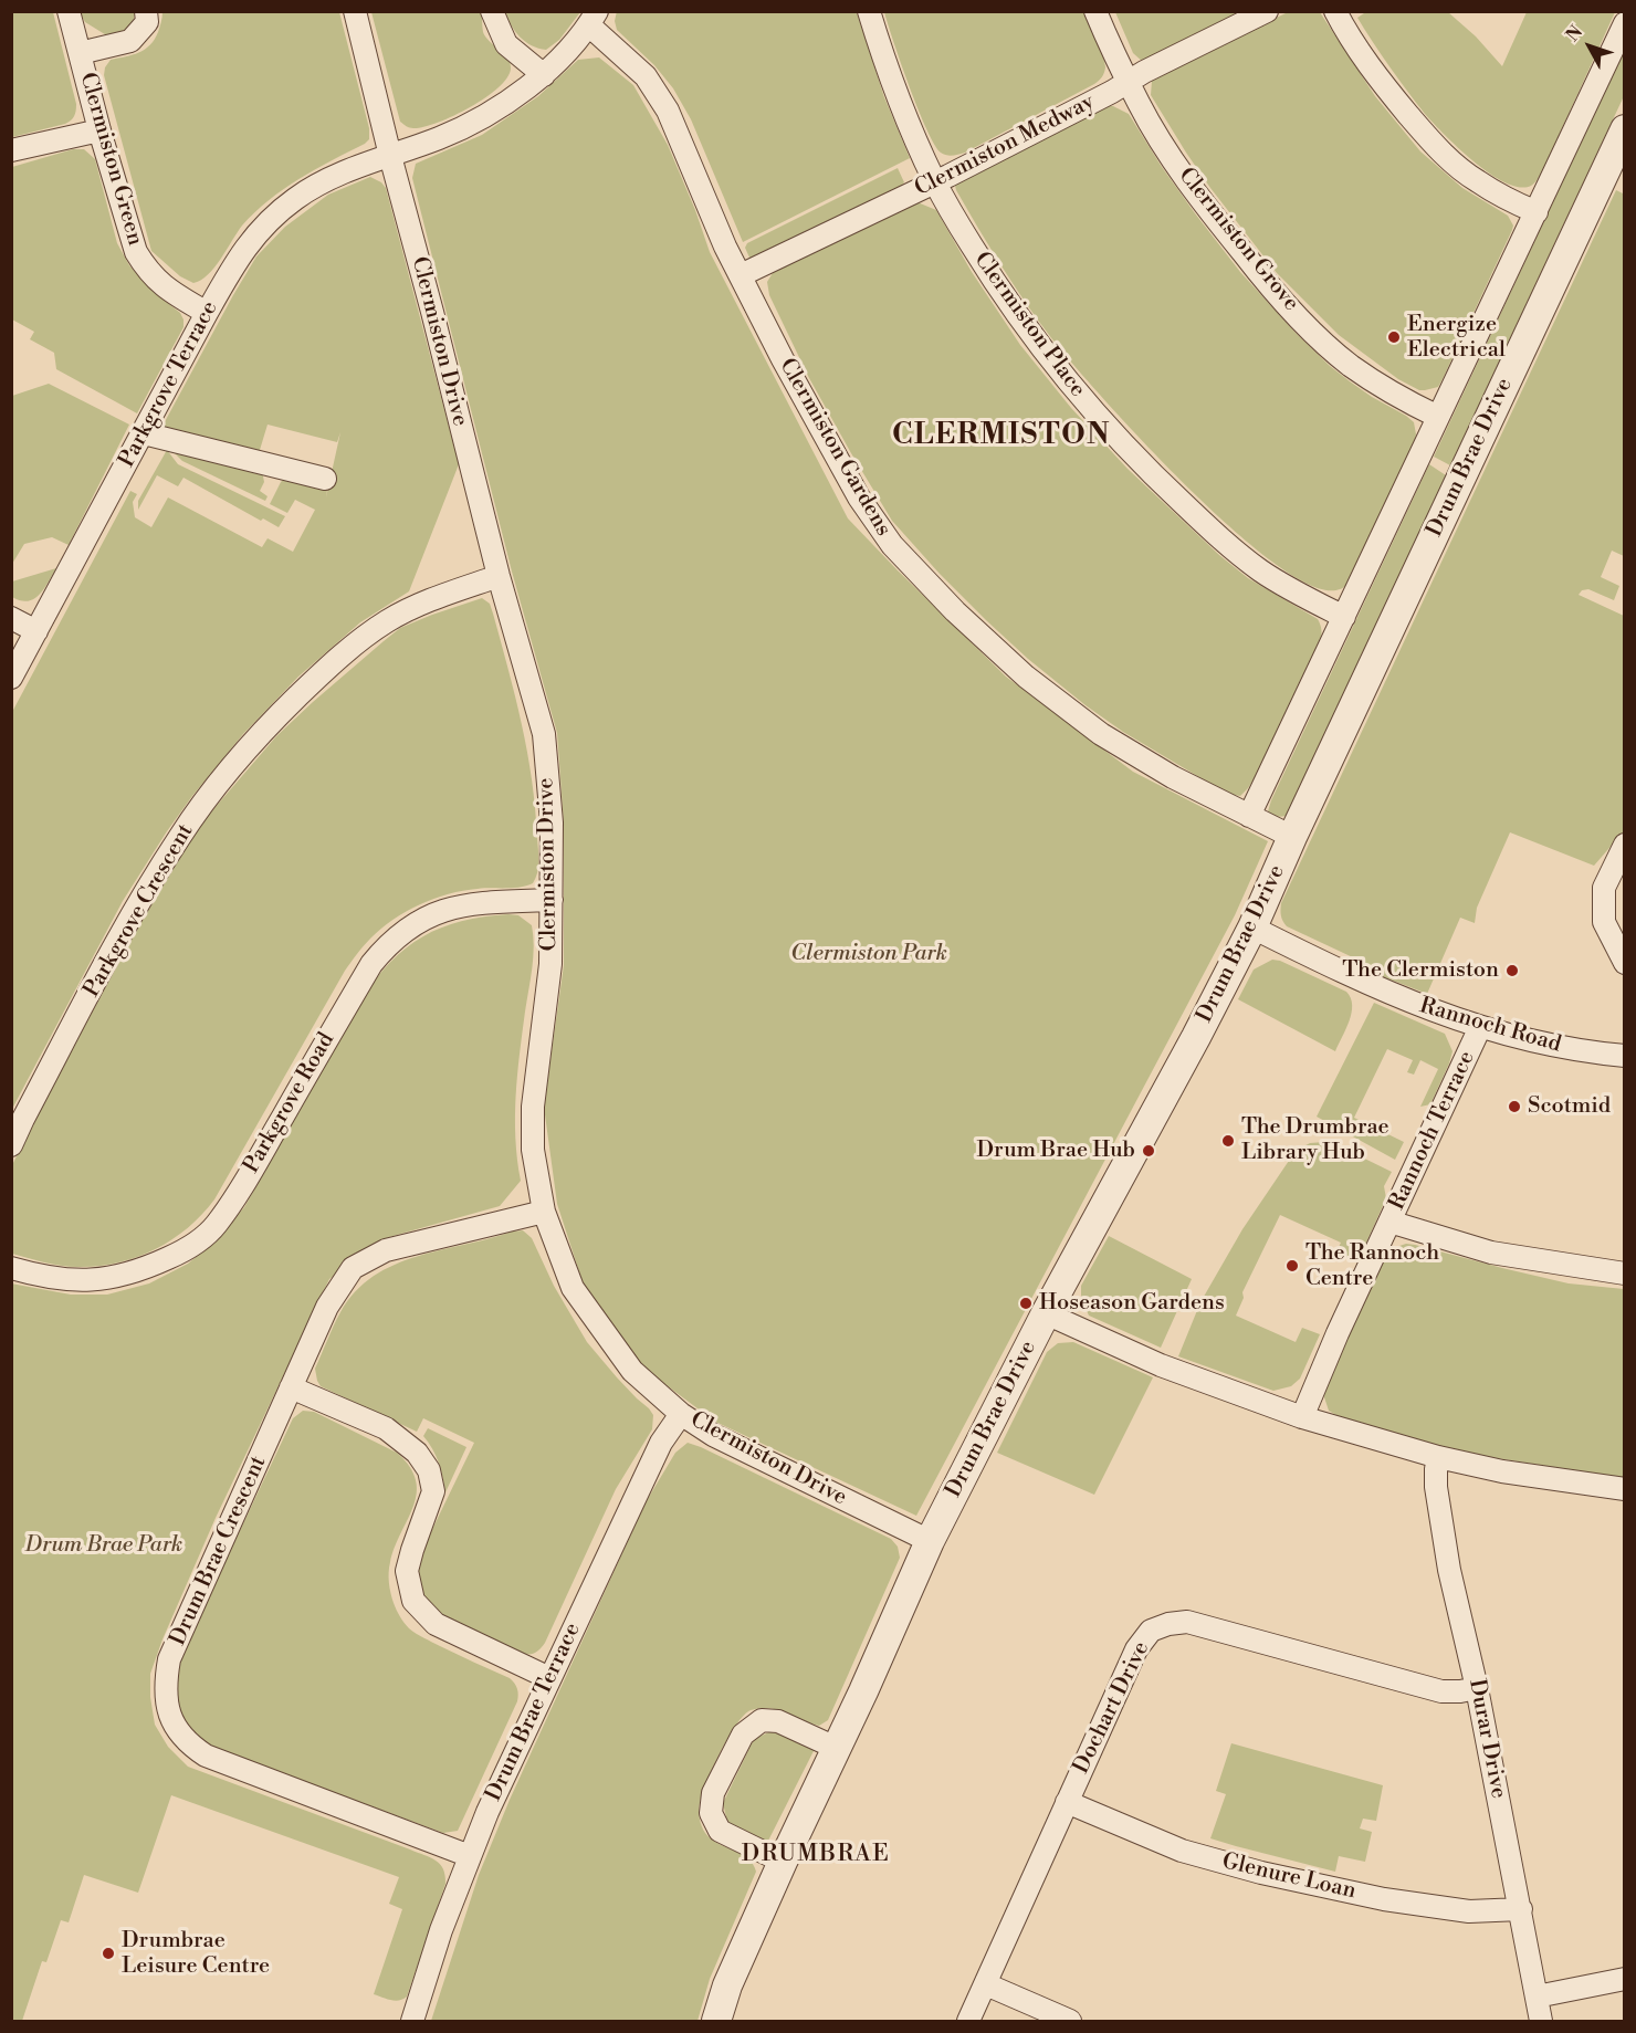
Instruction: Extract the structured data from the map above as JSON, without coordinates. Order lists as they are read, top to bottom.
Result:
{
  "streets": {
    "street": [
      "Clermiston Medway",
      "Clermiston Green",
      "Clermiston Grove",
      "Clermiston Place",
      "Clermiston Drive",
      "Parkgrove Terrace",
      "Clermiston Gardens",
      "Drum Brae Drive",
      "Parkgrove Crescent",
      "Rannoch Road",
      "Parkgrove Road",
      "Rannoch Terrace",
      "Drum Brae Crescent",
      "Dochart Drive",
      "Drum Brae Terrace",
      "Durar Drive",
      "Glenure Loan"
    ]
  },
  "crossings": [
    ["Clermiston Medway", "Clermiston Grove"],
    ["Clermiston Medway", "Clermiston Place"],
    ["Clermiston Medway", "Clermiston Gardens"],
    ["Clermiston Green", "Parkgrove Terrace"],
    ["Clermiston Drive", "Parkgrove Terrace"],
    ["Clermiston Drive", "Drum Brae Drive"],
    ["Clermiston Drive", "Parkgrove Crescent"],
    ["Clermiston Drive", "Parkgrove Road"],
    ["Clermiston Drive", "Drum Brae Crescent"],
    ["Clermiston Drive", "Drum Brae Terrace"],
    ["Parkgrove Terrace", "Clermiston Gardens"],
    ["Clermiston Gardens", "Drum Brae Drive"],
    ["Drum Brae Drive", "Rannoch Road"],
    ["Rannoch Road", "Rannoch Terrace"],
    ["Drum Brae Crescent", "Drum Brae Terrace"],
    ["Dochart Drive", "Durar Drive"],
    ["Dochart Drive", "Glenure Loan"],
    ["Durar Drive", "Glenure Loan"]
  ],
  "districts": ["CLERMISTON", "DRUMBRAE"],
  "parks": ["Clermiston Park", "Drum Brae Park"],
  "places": [
    "Energize Electrical",
    "The Clermiston",
    "Scotmid",
    "The Drumbrae Library Hub",
    "Drum Brae Hub",
    "The Rannoch Centre",
    "Hoseason Gardens",
    "Drumbrae Leisure Centre"
  ],
  "north": "top left"
}
